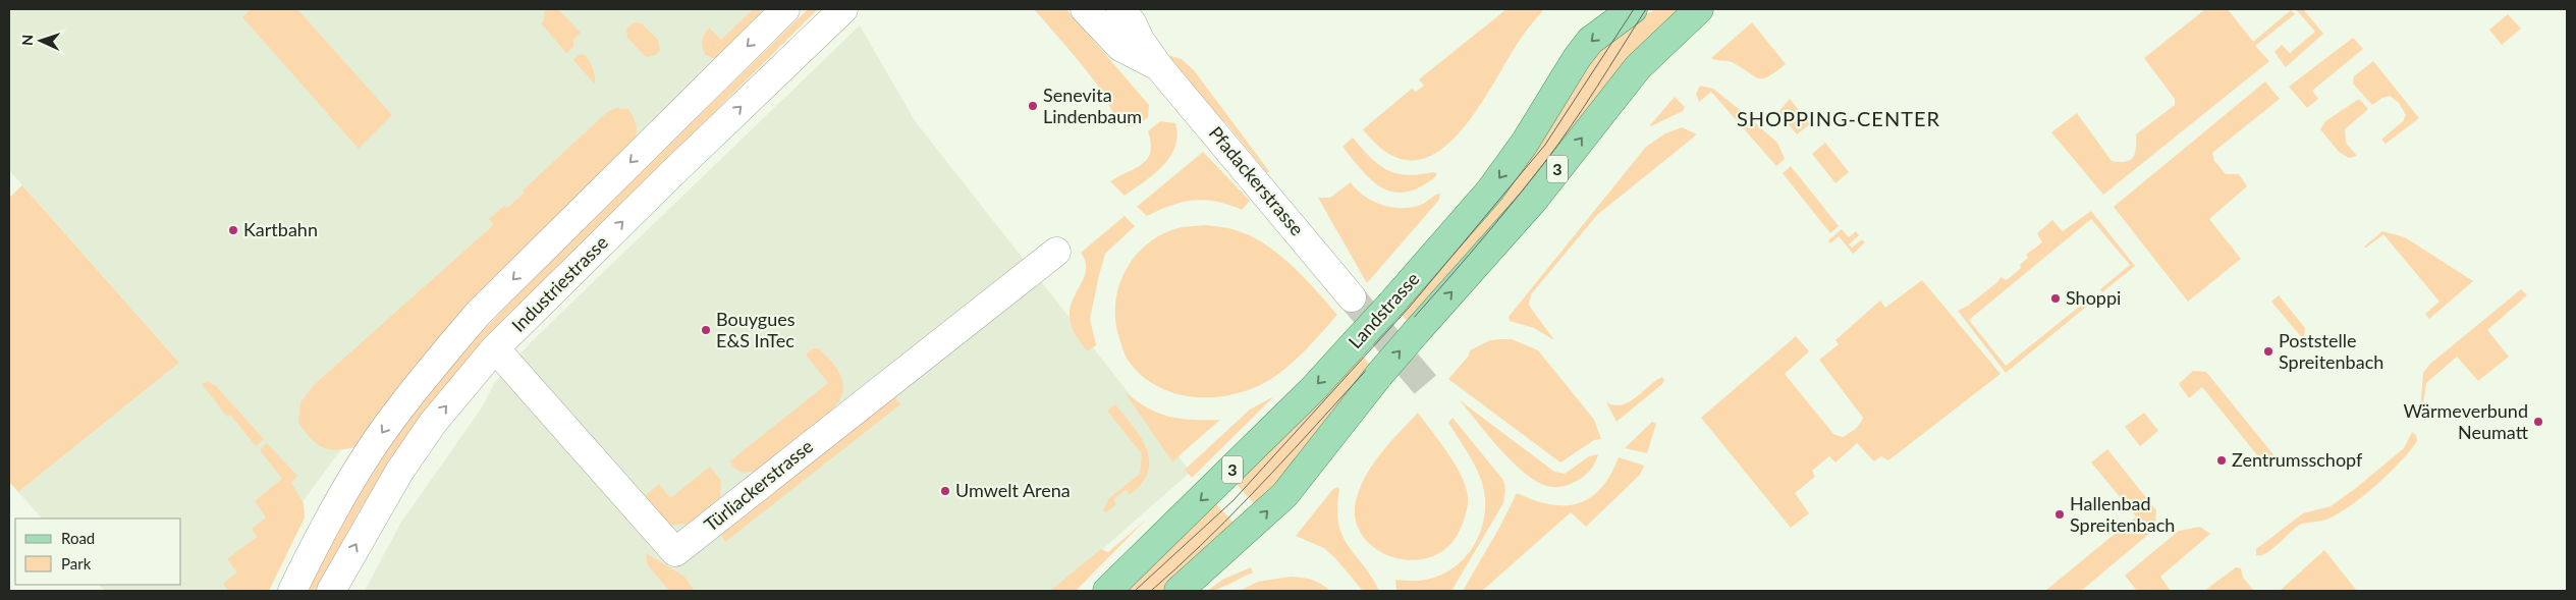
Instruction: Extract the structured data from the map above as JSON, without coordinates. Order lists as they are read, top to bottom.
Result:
{
  "streets": {
    "main road": ["3", "Landstrasse"],
    "street": ["Pfadackerstrasse", "Industriestrasse", "Türliackerstrasse"]
  },
  "crossings": [
    ["Industriestrasse", "Türliackerstrasse"]
  ],
  "districts": ["SHOPPING-CENTER"],
  "places": [
    "Senevita Lindenbaum",
    "Kartbahn",
    "Shoppi",
    "Bouygues E&S InTec",
    "Poststelle Spreitenbach",
    "Wärmeverbund Neumatt",
    "Zentrumsschopf",
    "Umwelt Arena",
    "Hallenbad Spreitenbach"
  ],
  "legend": ["Road", "Park"],
  "north": "left"
}
